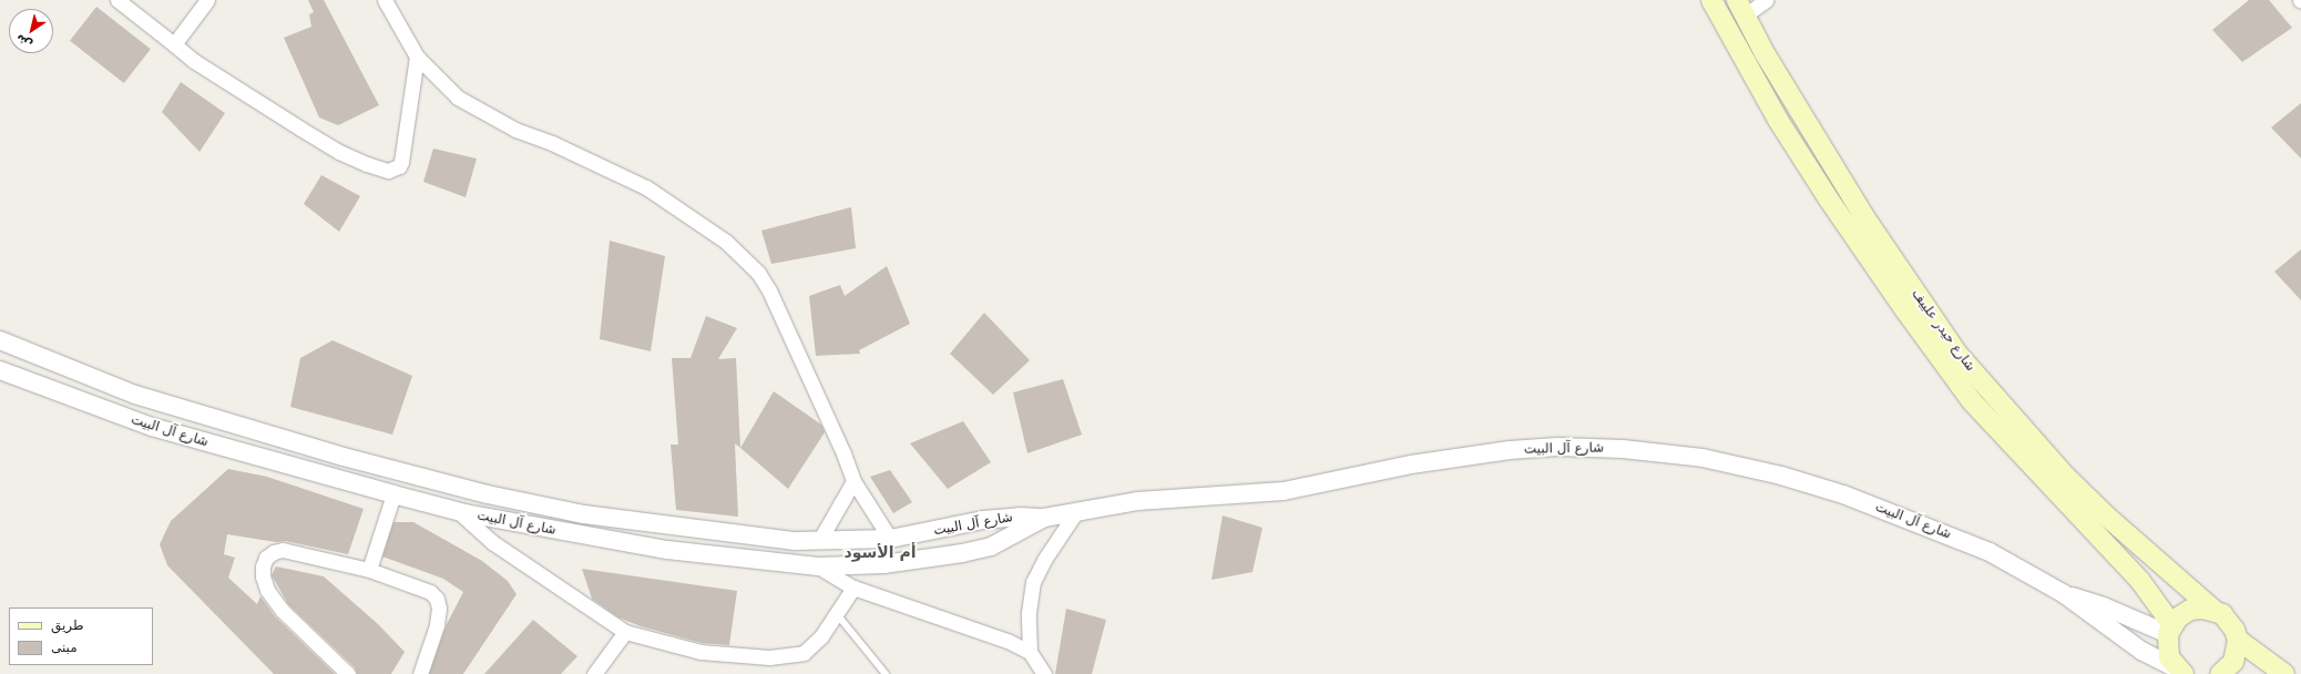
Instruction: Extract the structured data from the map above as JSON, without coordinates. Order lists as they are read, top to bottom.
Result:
{
  "streets": {
    "main road": ["شارع حيدر علييف"],
    "street": ["شارع آل البيت"]
  },
  "crossings": [
    ["شارع حيدر علييف", "شارع آل البيت"]
  ],
  "districts": ["أم الأسود"],
  "legend": ["طريق", "مبنى"],
  "north": "bottom left"
}
